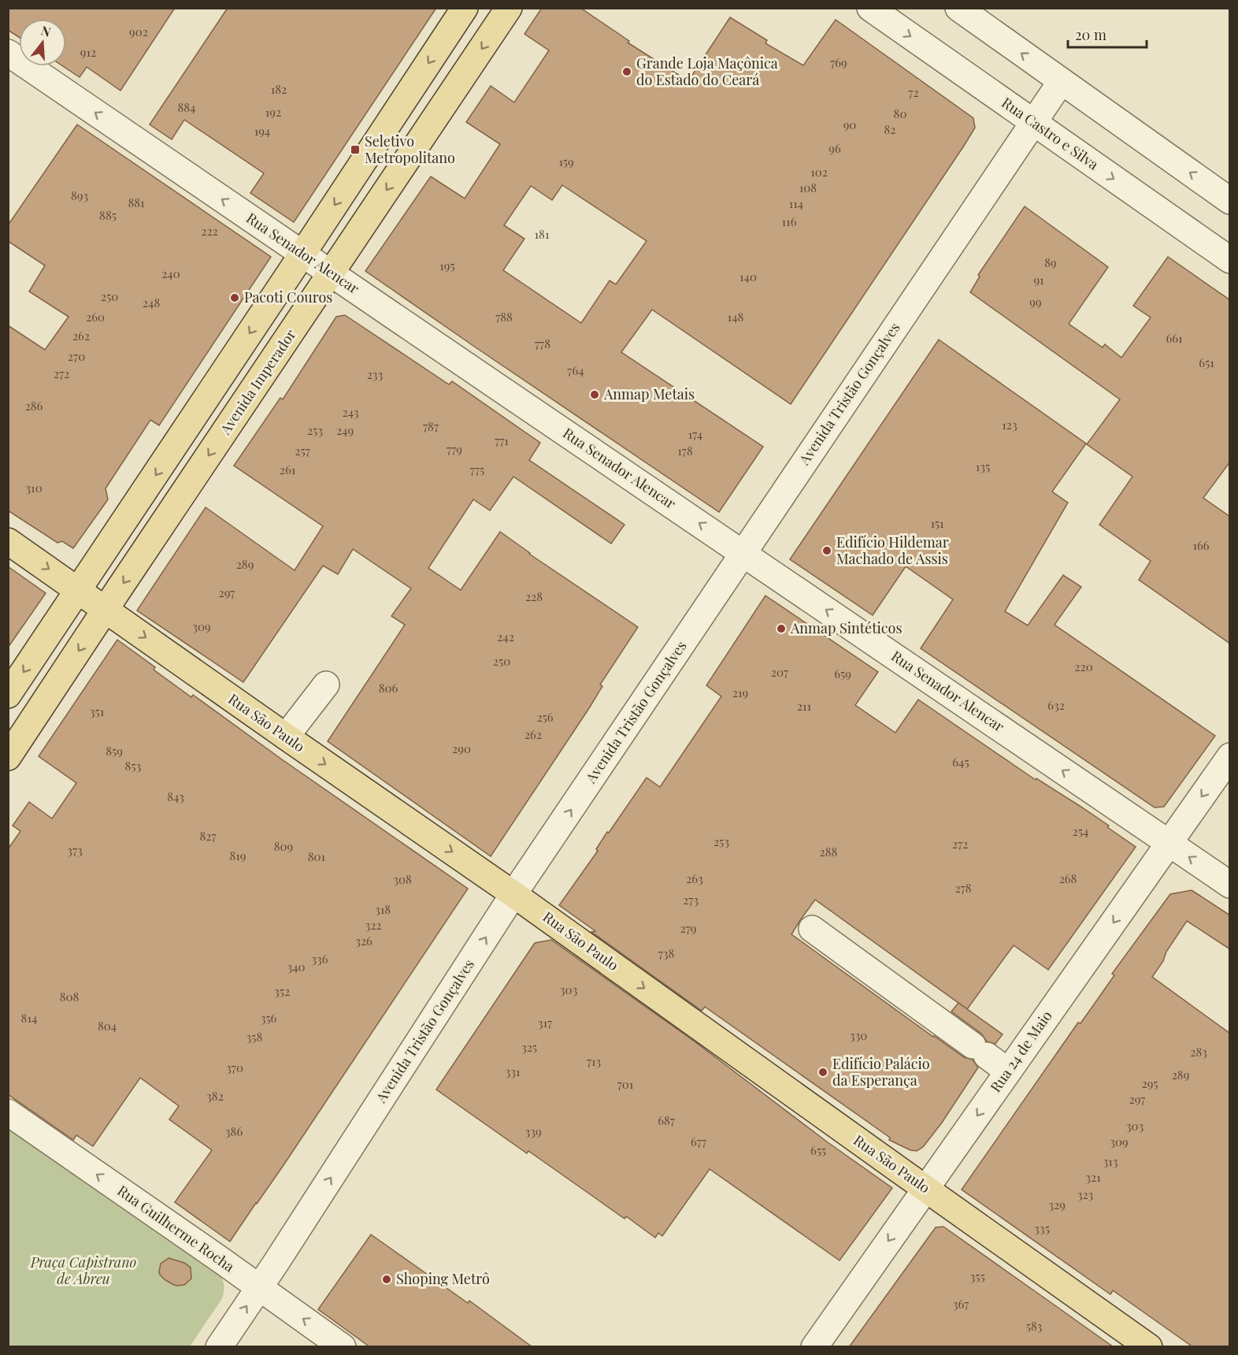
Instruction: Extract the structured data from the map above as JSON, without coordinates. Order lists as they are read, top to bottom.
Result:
{
  "streets": {
    "main road": ["Avenida Imperador", "Rua São Paulo"],
    "street": [
      "Rua Castro e Silva",
      "Rua Senador Alencar",
      "Avenida Tristão Gonçalves",
      "Rua 24 de Maio",
      "Rua Guilherme Rocha"
    ]
  },
  "crossings": [
    ["Rua Castro e Silva", "Avenida Tristão Gonçalves"],
    ["Rua Senador Alencar", "Avenida Imperador"],
    ["Rua Senador Alencar", "Avenida Tristão Gonçalves"],
    ["Rua Senador Alencar", "Rua 24 de Maio"],
    ["Avenida Imperador", "Rua São Paulo"],
    ["Avenida Tristão Gonçalves", "Rua São Paulo"],
    ["Avenida Tristão Gonçalves", "Rua Guilherme Rocha"],
    ["Rua São Paulo", "Rua 24 de Maio"]
  ],
  "one_way": [
    "Rua Senador Alencar",
    "Avenida Tristão Gonçalves",
    "Rua São Paulo",
    "Rua 24 de Maio",
    "Rua Guilherme Rocha"
  ],
  "parks": ["Praça Capistrano de Abreu"],
  "places": {
    "other": [
      "Grande Loja Maçônica do Estado do Ceará",
      "Pacoti Couros",
      "Anmap Metais",
      "Edifício Hildemar Machado de Assis",
      "Anmap Sintéticos",
      "Edifício Palácio da Esperança",
      "Shoping Metrô"
    ],
    "transit": ["Seletivo Metropolitano"]
  },
  "house_numbers": [
    "902",
    "912",
    "769",
    "182",
    "72",
    "884",
    "192",
    "80",
    "90",
    "82",
    "194",
    "96",
    "159",
    "102",
    "108",
    "893",
    "881",
    "114",
    "885",
    "116",
    "222",
    "181",
    "89",
    "195",
    "240",
    "140",
    "91",
    "250",
    "99",
    "248",
    "260",
    "788",
    "148",
    "262",
    "661",
    "778",
    "270",
    "651",
    "764",
    "272",
    "233",
    "286",
    "243",
    "123",
    "787",
    "253",
    "249",
    "174",
    "771",
    "779",
    "257",
    "178",
    "135",
    "261",
    "775",
    "310",
    "151",
    "166",
    "289",
    "297",
    "228",
    "309",
    "242",
    "250",
    "220",
    "207",
    "659",
    "806",
    "219",
    "632",
    "211",
    "351",
    "256",
    "262",
    "290",
    "859",
    "645",
    "853",
    "843",
    "254",
    "827",
    "253",
    "272",
    "809",
    "373",
    "288",
    "819",
    "801",
    "263",
    "268",
    "308",
    "278",
    "273",
    "318",
    "322",
    "279",
    "326",
    "738",
    "336",
    "340",
    "303",
    "352",
    "808",
    "814",
    "356",
    "317",
    "804",
    "330",
    "358",
    "325",
    "283",
    "713",
    "370",
    "331",
    "289",
    "295",
    "701",
    "382",
    "297",
    "687",
    "303",
    "386",
    "339",
    "677",
    "309",
    "655",
    "313",
    "321",
    "323",
    "329",
    "335",
    "355",
    "367",
    "583"
  ],
  "scale_bar": "20 m",
  "north": "top"
}
